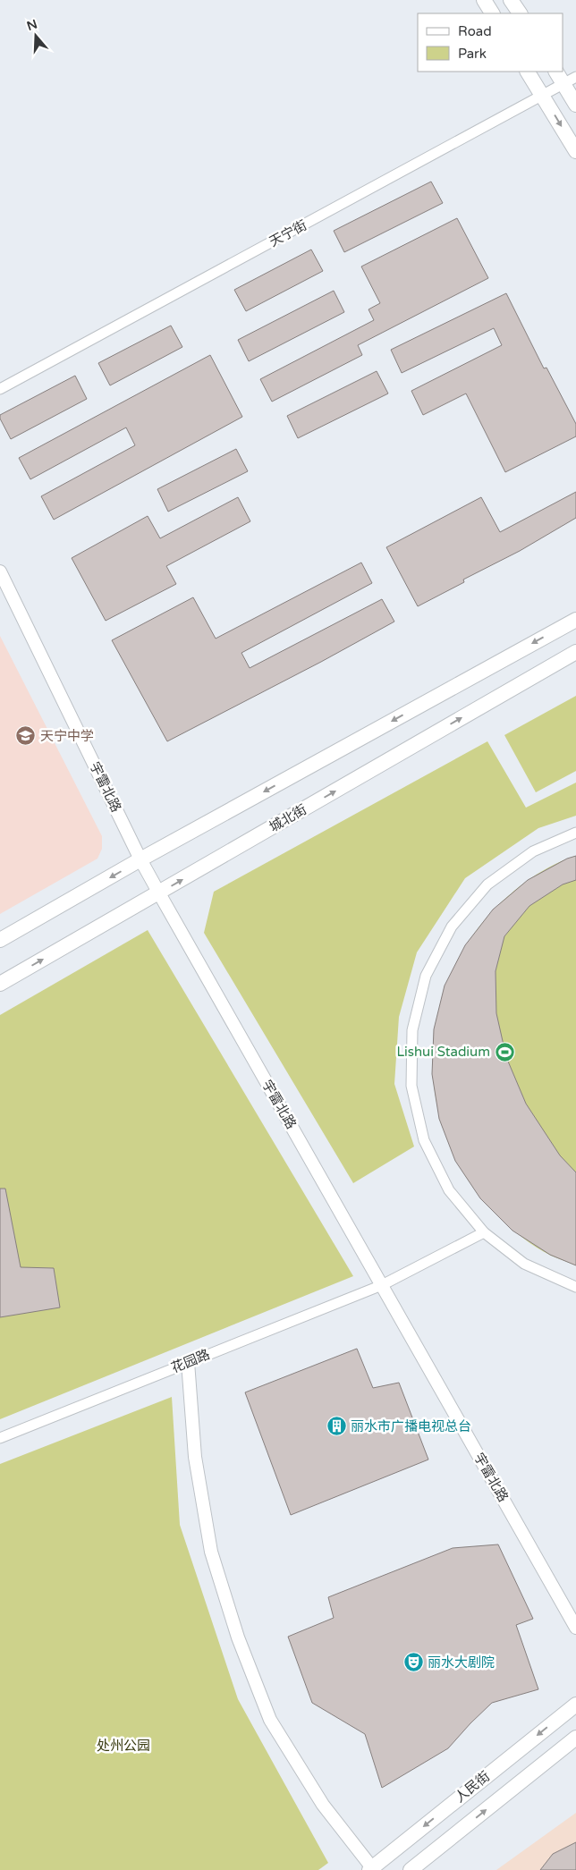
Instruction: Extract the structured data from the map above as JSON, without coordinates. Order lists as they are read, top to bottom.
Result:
{
  "streets": {
    "main road": ["城北街", "人民街"],
    "street": ["天宁街", "宇雷北路", "花园路"]
  },
  "crossings": [
    ["宇雷北路", "城北街"],
    ["宇雷北路", "花园路"]
  ],
  "parks": ["处州公园"],
  "places": {
    "school or university": ["天宁中学"],
    "sports": ["Lishui Stadium"],
    "building": ["丽水市广播电视总台"],
    "theatre": ["丽水大剧院"]
  },
  "legend": ["Road", "Park"],
  "north": "top"
}
